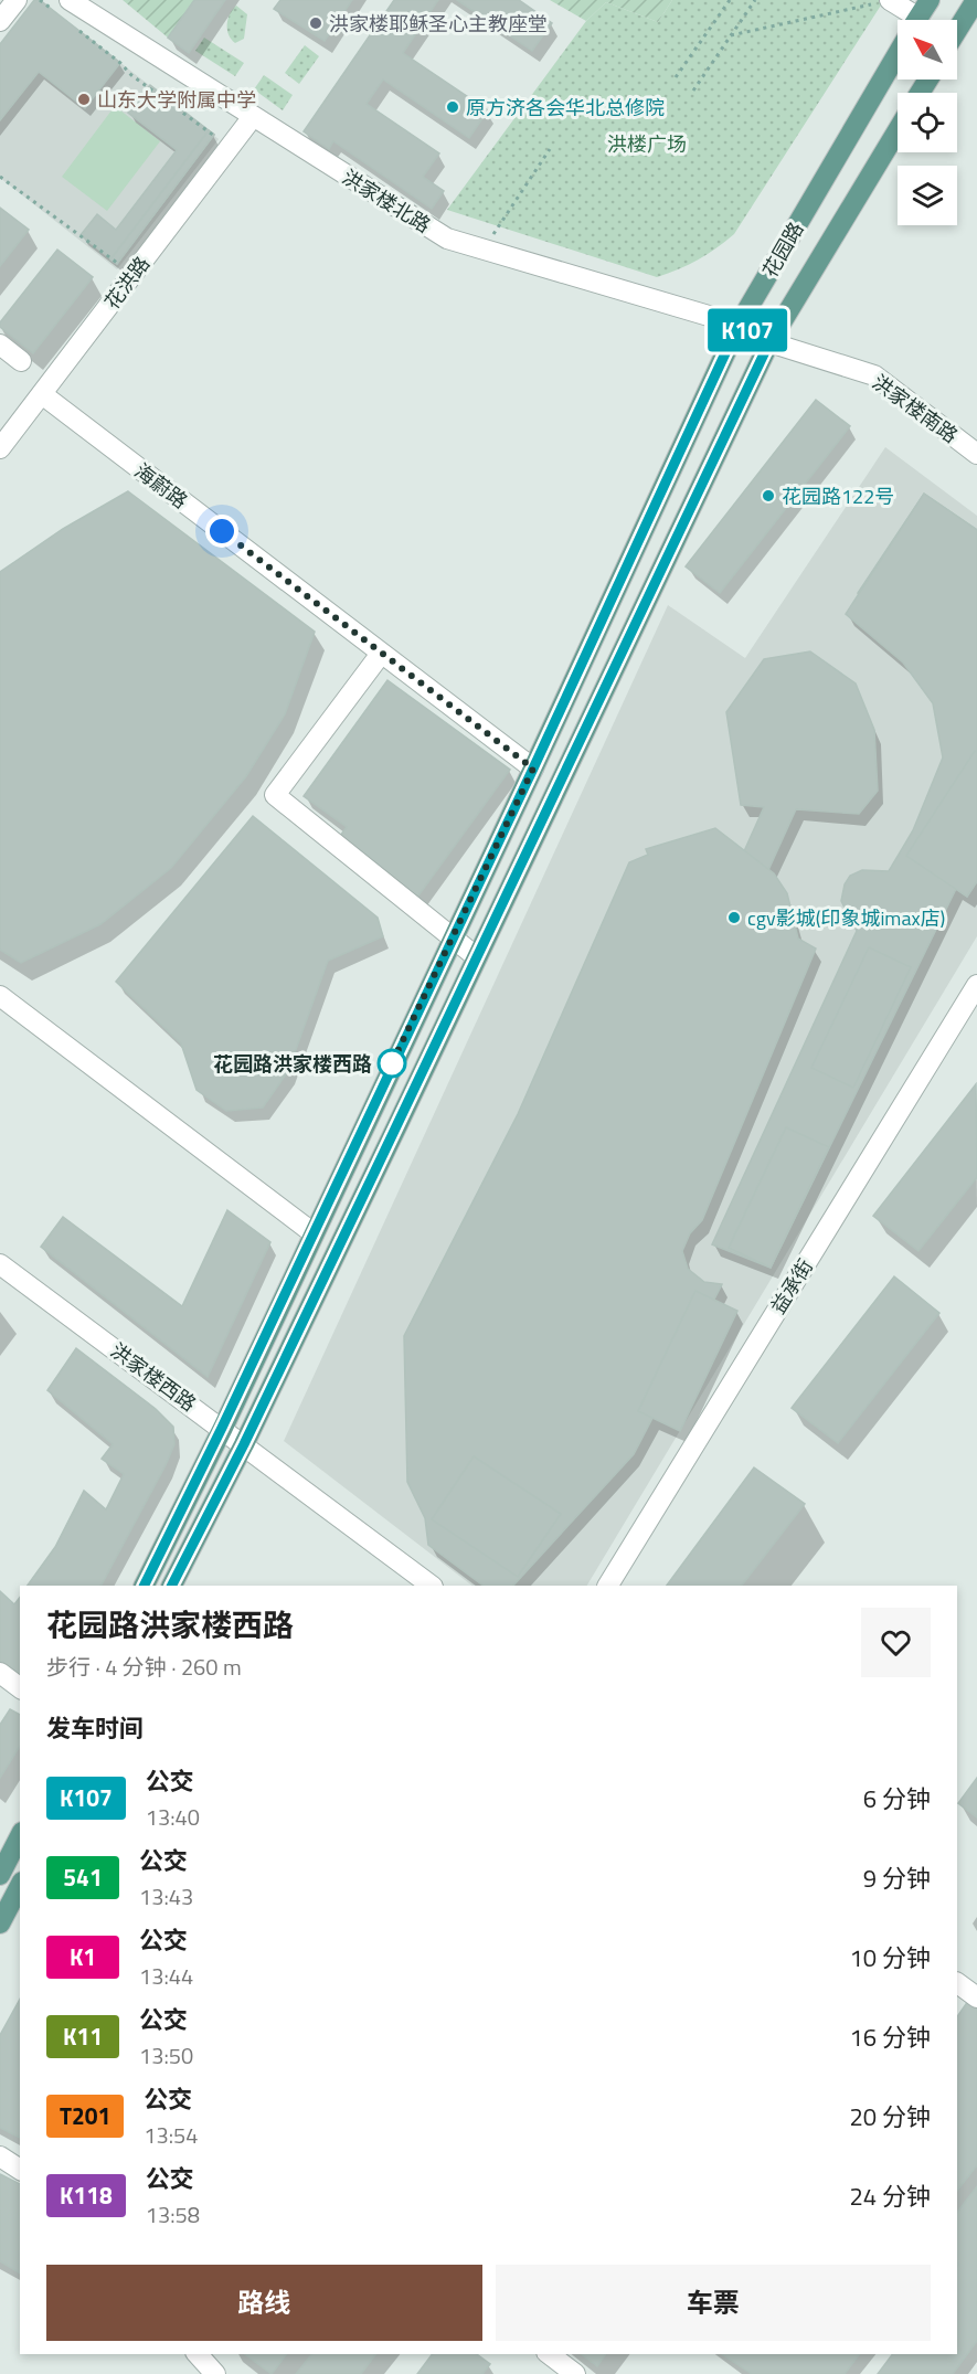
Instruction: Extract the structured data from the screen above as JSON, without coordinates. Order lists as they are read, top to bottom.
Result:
{
  "streets": {
    "main road": ["花园路"],
    "street": [
      "洪家楼北路",
      "花洪路",
      "洪家楼南路",
      "海蔚路",
      "益承街",
      "洪家楼西路"
    ]
  },
  "crossings": [
    ["洪家楼北路", "花园路"],
    ["洪家楼北路", "花洪路"],
    ["洪家楼北路", "洪家楼南路"],
    ["花园路", "洪家楼南路"],
    ["花园路", "海蔚路"],
    ["花园路", "洪家楼西路"],
    ["花洪路", "海蔚路"]
  ],
  "parks": ["洪楼广场"],
  "places": [
    "洪家楼耶稣圣心主教座堂",
    "山东大学附属中学",
    "原方济各会华北总修院",
    "花园路122号",
    "cgv影城(印象城imax店)",
    "花园路洪家楼西路"
  ],
  "lines": ["bus line K107"],
  "north": "top left",
  "page": {
    "on_map": "K107",
    "heading": [
      ["花园路洪家楼西路", "步行 · 4 分钟 · 260 m"],
      "发车时间"
    ],
    "list": [
      {
        "mark": "K107",
        "name": "公交",
        "note": "13:40",
        "value": "6 分钟"
      },
      {
        "mark": "541",
        "name": "公交",
        "note": "13:43",
        "value": "9 分钟"
      },
      {
        "mark": "K1",
        "name": "公交",
        "note": "13:44",
        "value": "10 分钟"
      },
      {
        "mark": "K11",
        "name": "公交",
        "note": "13:50",
        "value": "16 分钟"
      },
      {
        "mark": "T201",
        "name": "公交",
        "note": "13:54",
        "value": "20 分钟"
      },
      {
        "mark": "K118",
        "name": "公交",
        "note": "13:58",
        "value": "24 分钟"
      }
    ],
    "buttons": ["路线", "车票"]
  }
}
